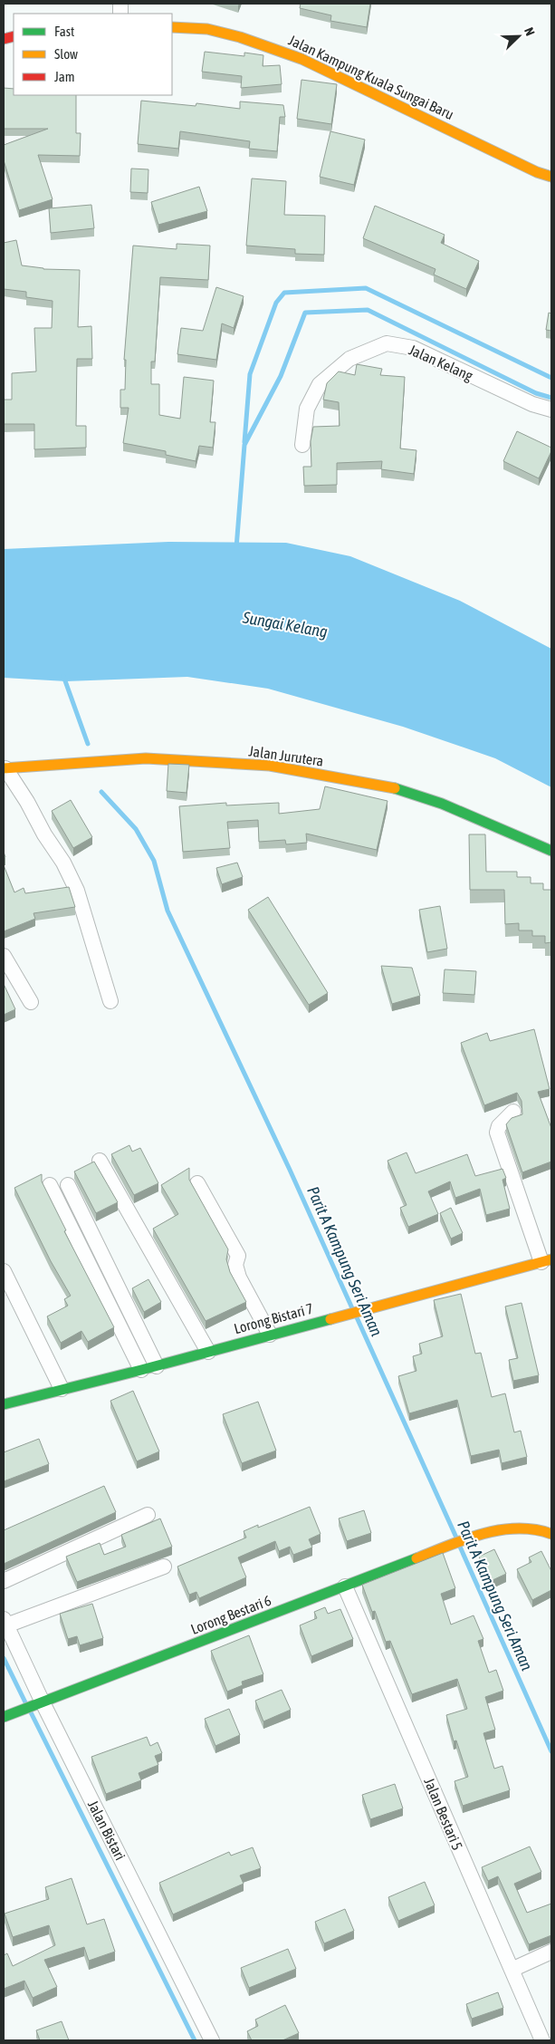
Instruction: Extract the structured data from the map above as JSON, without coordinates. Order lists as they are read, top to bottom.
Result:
{
  "streets": {
    "street": [
      "Jalan Kampung Kuala Sungai Baru",
      "Jalan Kelang",
      "Jalan Jurutera",
      "Lorong Bistari 7",
      "Lorong Bestari 6",
      "Jalan Bestari 5",
      "Jalan Bistari"
    ]
  },
  "crossings": [
    ["Lorong Bestari 6", "Jalan Bestari 5"],
    ["Lorong Bestari 6", "Jalan Bistari"]
  ],
  "water": ["Sungai Kelang", "Parit A Kampung Seri Aman"],
  "legend": ["Fast", "Slow", "Jam"],
  "north": "top right"
}
